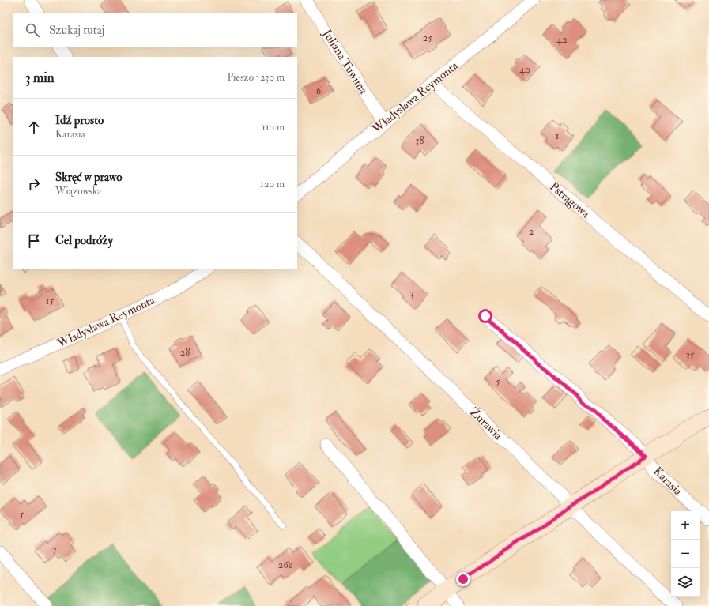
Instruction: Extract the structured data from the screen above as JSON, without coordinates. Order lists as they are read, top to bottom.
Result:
{
  "streets": {
    "street": [
      "Juliana Tuwima",
      "Władysława Reymonta",
      "Pstrągowa",
      "Żurawia",
      "Karasia"
    ]
  },
  "crossings": [
    ["Juliana Tuwima", "Władysława Reymonta"],
    ["Władysława Reymonta", "Pstrągowa"]
  ],
  "house_numbers": [
    "25",
    "42",
    "40",
    "6",
    "1",
    "38",
    "2",
    "3",
    "15",
    "28",
    "35",
    "5",
    "5",
    "7",
    "26e"
  ],
  "page": {
    "search": "Szukaj tutaj",
    "heading": ["3 min", "Pieszo · 230 m"],
    "list": [
      ["Idź prosto", "Karasia", "110 m"],
      ["Skręć w prawo", "Wiązowska", "120 m"],
      "Cel podróży"
    ],
    "map_buttons": ["+", "−"]
  }
}
